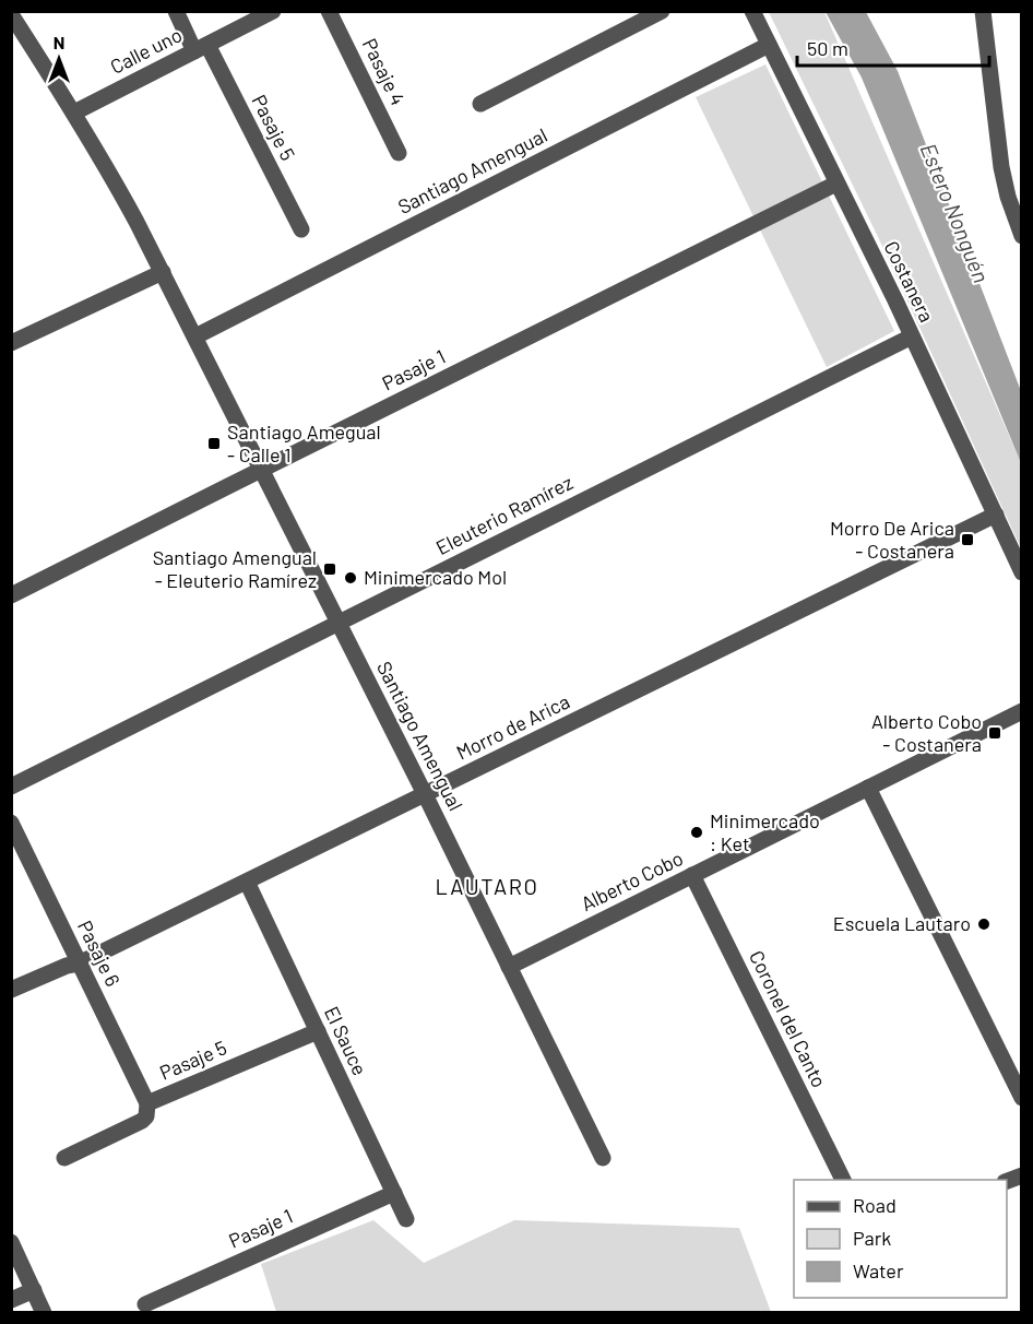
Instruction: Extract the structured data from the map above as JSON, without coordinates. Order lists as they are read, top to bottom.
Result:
{
  "streets": {
    "street": [
      "Calle uno",
      "Pasaje 4",
      "Pasaje 5",
      "Santiago Amengual",
      "Costanera",
      "Pasaje 1",
      "Eleuterio Ramírez",
      "Morro de Arica",
      "Alberto Cobo",
      "Pasaje 6",
      "Coronel del Canto",
      "El Sauce"
    ]
  },
  "crossings": [
    ["Calle uno", "Pasaje 5"],
    ["Calle uno", "Santiago Amengual"],
    ["Pasaje 5", "Pasaje 6"],
    ["Pasaje 5", "El Sauce"],
    ["Santiago Amengual", "Costanera"],
    ["Santiago Amengual", "Pasaje 1"],
    ["Santiago Amengual", "Eleuterio Ramírez"],
    ["Santiago Amengual", "Morro de Arica"],
    ["Santiago Amengual", "Alberto Cobo"],
    ["Costanera", "Pasaje 1"],
    ["Costanera", "Eleuterio Ramírez"],
    ["Costanera", "Morro de Arica"],
    ["Pasaje 1", "El Sauce"],
    ["Morro de Arica", "Pasaje 6"],
    ["Morro de Arica", "El Sauce"],
    ["Alberto Cobo", "Coronel del Canto"]
  ],
  "districts": ["LAUTARO"],
  "water": ["Estero Nonguén"],
  "places": {
    "transit": [
      "Santiago Amegual - Calle 1",
      "Morro De Arica - Costanera",
      "Santiago Amengual - Eleuterio Ramírez",
      "Alberto Cobo - Costanera"
    ],
    "other": ["Minimercado Mol", "Minimercado : Ket", "Escuela Lautaro"]
  },
  "legend": ["Road", "Park", "Water"],
  "scale_bar": "50 m",
  "north": "top"
}
